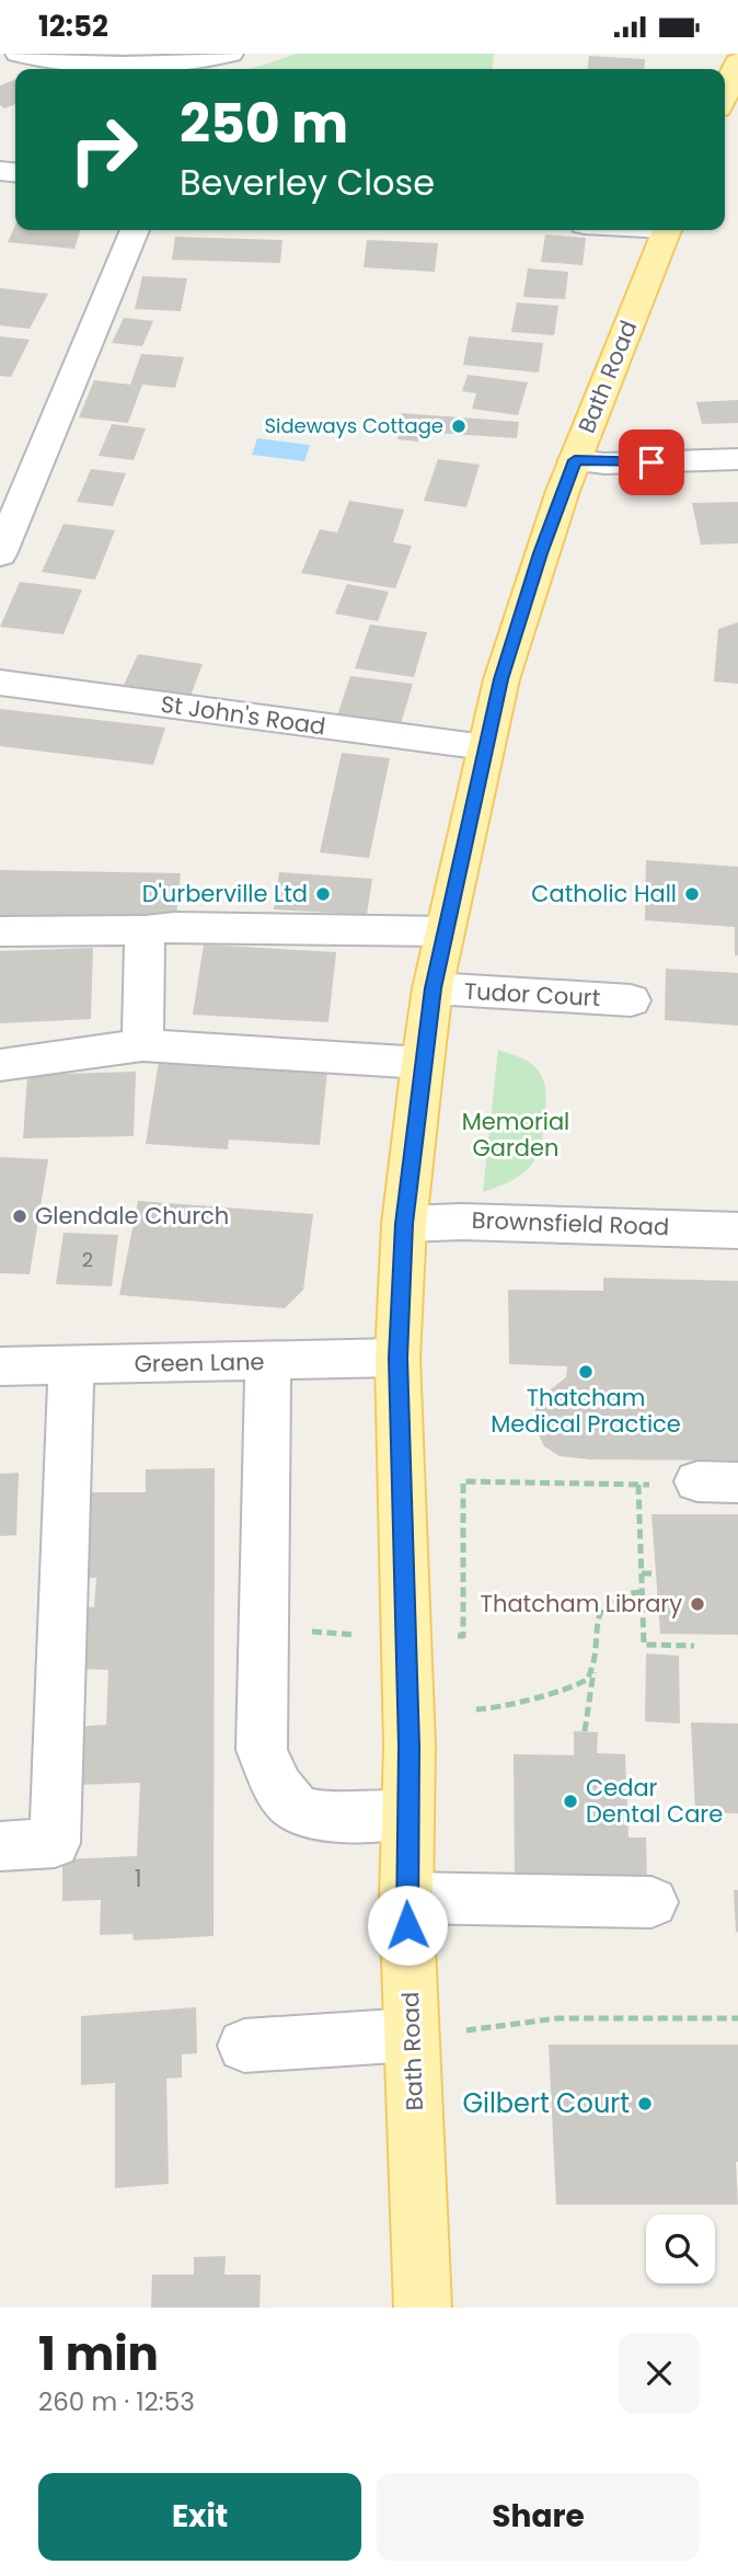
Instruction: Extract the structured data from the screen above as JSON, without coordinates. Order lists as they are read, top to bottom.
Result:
{
  "streets": {
    "main road": ["Bath Road"],
    "street": [
      "St John's Road",
      "Tudor Court",
      "Brownsfield Road",
      "Green Lane"
    ]
  },
  "crossings": [
    ["Bath Road", "St John's Road"],
    ["Bath Road", "Tudor Court"],
    ["Bath Road", "Brownsfield Road"],
    ["Bath Road", "Green Lane"]
  ],
  "parks": ["Memorial Garden"],
  "places": [
    "Sideways Cottage",
    "D'urberville Ltd",
    "Catholic Hall",
    "Glendale Church",
    "Thatcham Medical Practice",
    "Thatcham Library",
    "Cedar Dental Care",
    "Gilbert Court"
  ],
  "house_numbers": ["2", "1"],
  "page": {
    "status": "12:52",
    "turn": ["250 m", "Beverley Close"],
    "heading": ["1 min", "260 m · 12:53"],
    "buttons": ["Exit", "Share"]
  }
}
